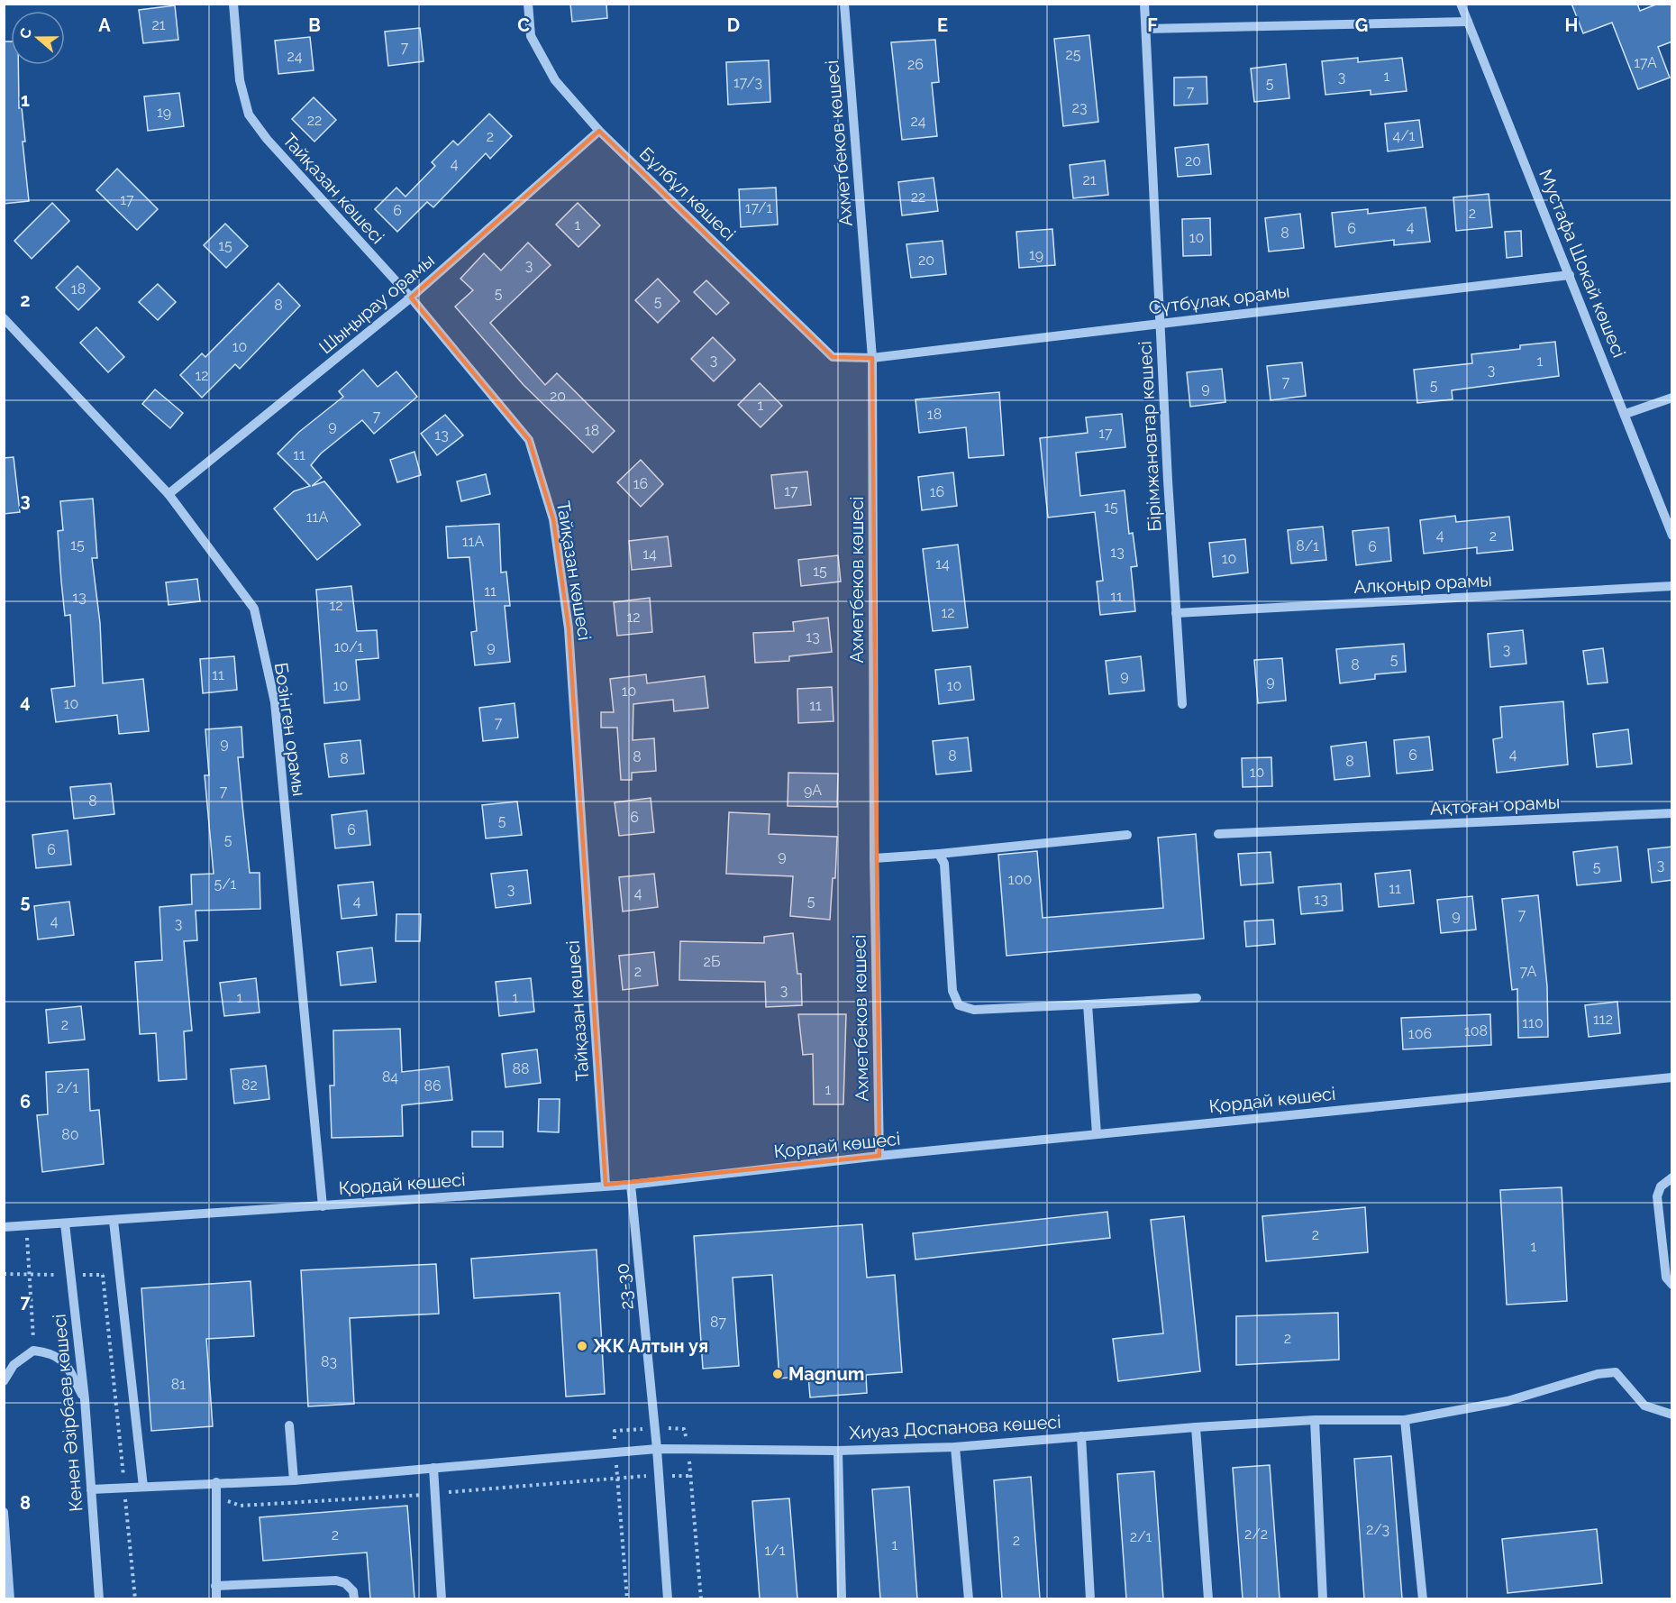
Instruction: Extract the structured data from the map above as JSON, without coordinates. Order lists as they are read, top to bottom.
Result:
{
  "streets": {
    "street": [
      "Ахметбеков көшесі",
      "Тайқазан көшесі",
      "Бұлбұл көшесі",
      "Мустафа Шокай көшесі",
      "Cүтбұлақ орамы",
      "Шыңырау орамы",
      "Бірімжановтар көшесі",
      "Алқоңыр орамы",
      "Бозінген орамы",
      "Ақтоған орамы",
      "Қордай көшесі",
      "23-30",
      "Кенен Әзірбаев көшесі",
      "Хиуаз Доспанова көшесі"
    ]
  },
  "crossings": [
    ["Ахметбеков көшесі", "Бұлбұл көшесі"],
    ["Ахметбеков көшесі", "Cүтбұлақ орамы"],
    ["Ахметбеков көшесі", "Қордай көшесі"],
    ["Тайқазан көшесі", "Шыңырау орамы"],
    ["Тайқазан көшесі", "Қордай көшесі"],
    ["Бұлбұл көшесі", "Cүтбұлақ орамы"],
    ["Бұлбұл көшесі", "Шыңырау орамы"],
    ["Мустафа Шокай көшесі", "Cүтбұлақ орамы"],
    ["Cүтбұлақ орамы", "Бірімжановтар көшесі"],
    ["Шыңырау орамы", "Бозінген орамы"],
    ["Бірімжановтар көшесі", "Алқоңыр орамы"],
    ["Бозінген орамы", "Қордай көшесі"],
    ["Қордай көшесі", "23-30"],
    ["Қордай көшесі", "Кенен Әзірбаев көшесі"],
    ["23-30", "Хиуаз Доспанова көшесі"],
    ["Кенен Әзірбаев көшесі", "Хиуаз Доспанова көшесі"]
  ],
  "places": ["ЖК Алтын уя", "Magnum"],
  "house_numbers": [
    "21",
    "7",
    "25",
    "24",
    "17А",
    "26",
    "1",
    "3",
    "17/3",
    "5",
    "7",
    "23",
    "19",
    "22",
    "24",
    "4/1",
    "2",
    "20",
    "4",
    "21",
    "22",
    "17",
    "17/1",
    "6",
    "2",
    "1",
    "4",
    "6",
    "8",
    "10",
    "15",
    "19",
    "20",
    "3",
    "18",
    "5",
    "5",
    "8",
    "10",
    "3",
    "1",
    "3",
    "12",
    "7",
    "5",
    "9",
    "20",
    "1",
    "18",
    "7",
    "9",
    "18",
    "17",
    "13",
    "11",
    "16",
    "17",
    "16",
    "15",
    "11А",
    "4",
    "2",
    "11А",
    "15",
    "8/1",
    "6",
    "13",
    "14",
    "10",
    "14",
    "15",
    "11",
    "11",
    "13",
    "12",
    "12",
    "12",
    "13",
    "10/1",
    "9",
    "3",
    "5",
    "8",
    "11",
    "9",
    "9",
    "10",
    "10",
    "10",
    "10",
    "11",
    "7",
    "9",
    "4",
    "6",
    "8",
    "8",
    "8",
    "8",
    "10",
    "9А",
    "7",
    "8",
    "6",
    "5",
    "6",
    "5",
    "6",
    "9",
    "3",
    "5",
    "100",
    "5/1",
    "11",
    "3",
    "4",
    "13",
    "4",
    "5",
    "7",
    "9",
    "4",
    "3",
    "2Б",
    "2",
    "7А",
    "3",
    "1",
    "1",
    "112",
    "110",
    "2",
    "108",
    "106",
    "88",
    "84",
    "82",
    "86",
    "2/1",
    "1",
    "80",
    "2",
    "1",
    "87",
    "2",
    "83",
    "81",
    "2/3",
    "2/2",
    "2",
    "2/1",
    "2",
    "1",
    "1/1"
  ],
  "north": "left",
  "grid": {
    "columns": [
      "A",
      "B",
      "C",
      "D",
      "E",
      "F",
      "G",
      "H"
    ],
    "rows": [
      "1",
      "2",
      "3",
      "4",
      "5",
      "6",
      "7",
      "8"
    ]
  }
}
